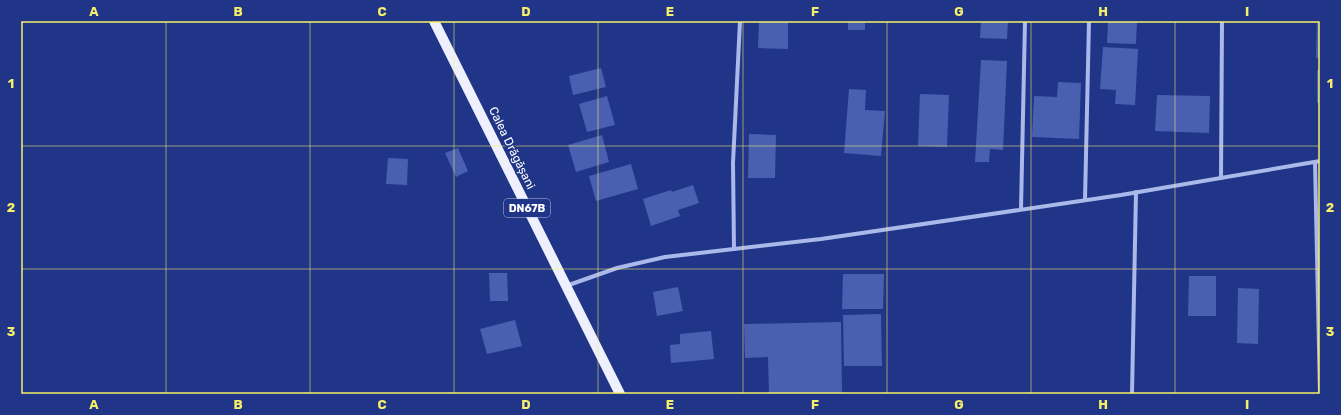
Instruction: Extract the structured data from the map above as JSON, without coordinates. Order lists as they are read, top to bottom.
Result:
{
  "streets": {
    "main road": ["Calea Drăgășani", "DN67B"]
  },
  "grid": {
    "columns": [
      "A",
      "B",
      "C",
      "D",
      "E",
      "F",
      "G",
      "H",
      "I"
    ],
    "rows": ["1", "2", "3"]
  }
}
